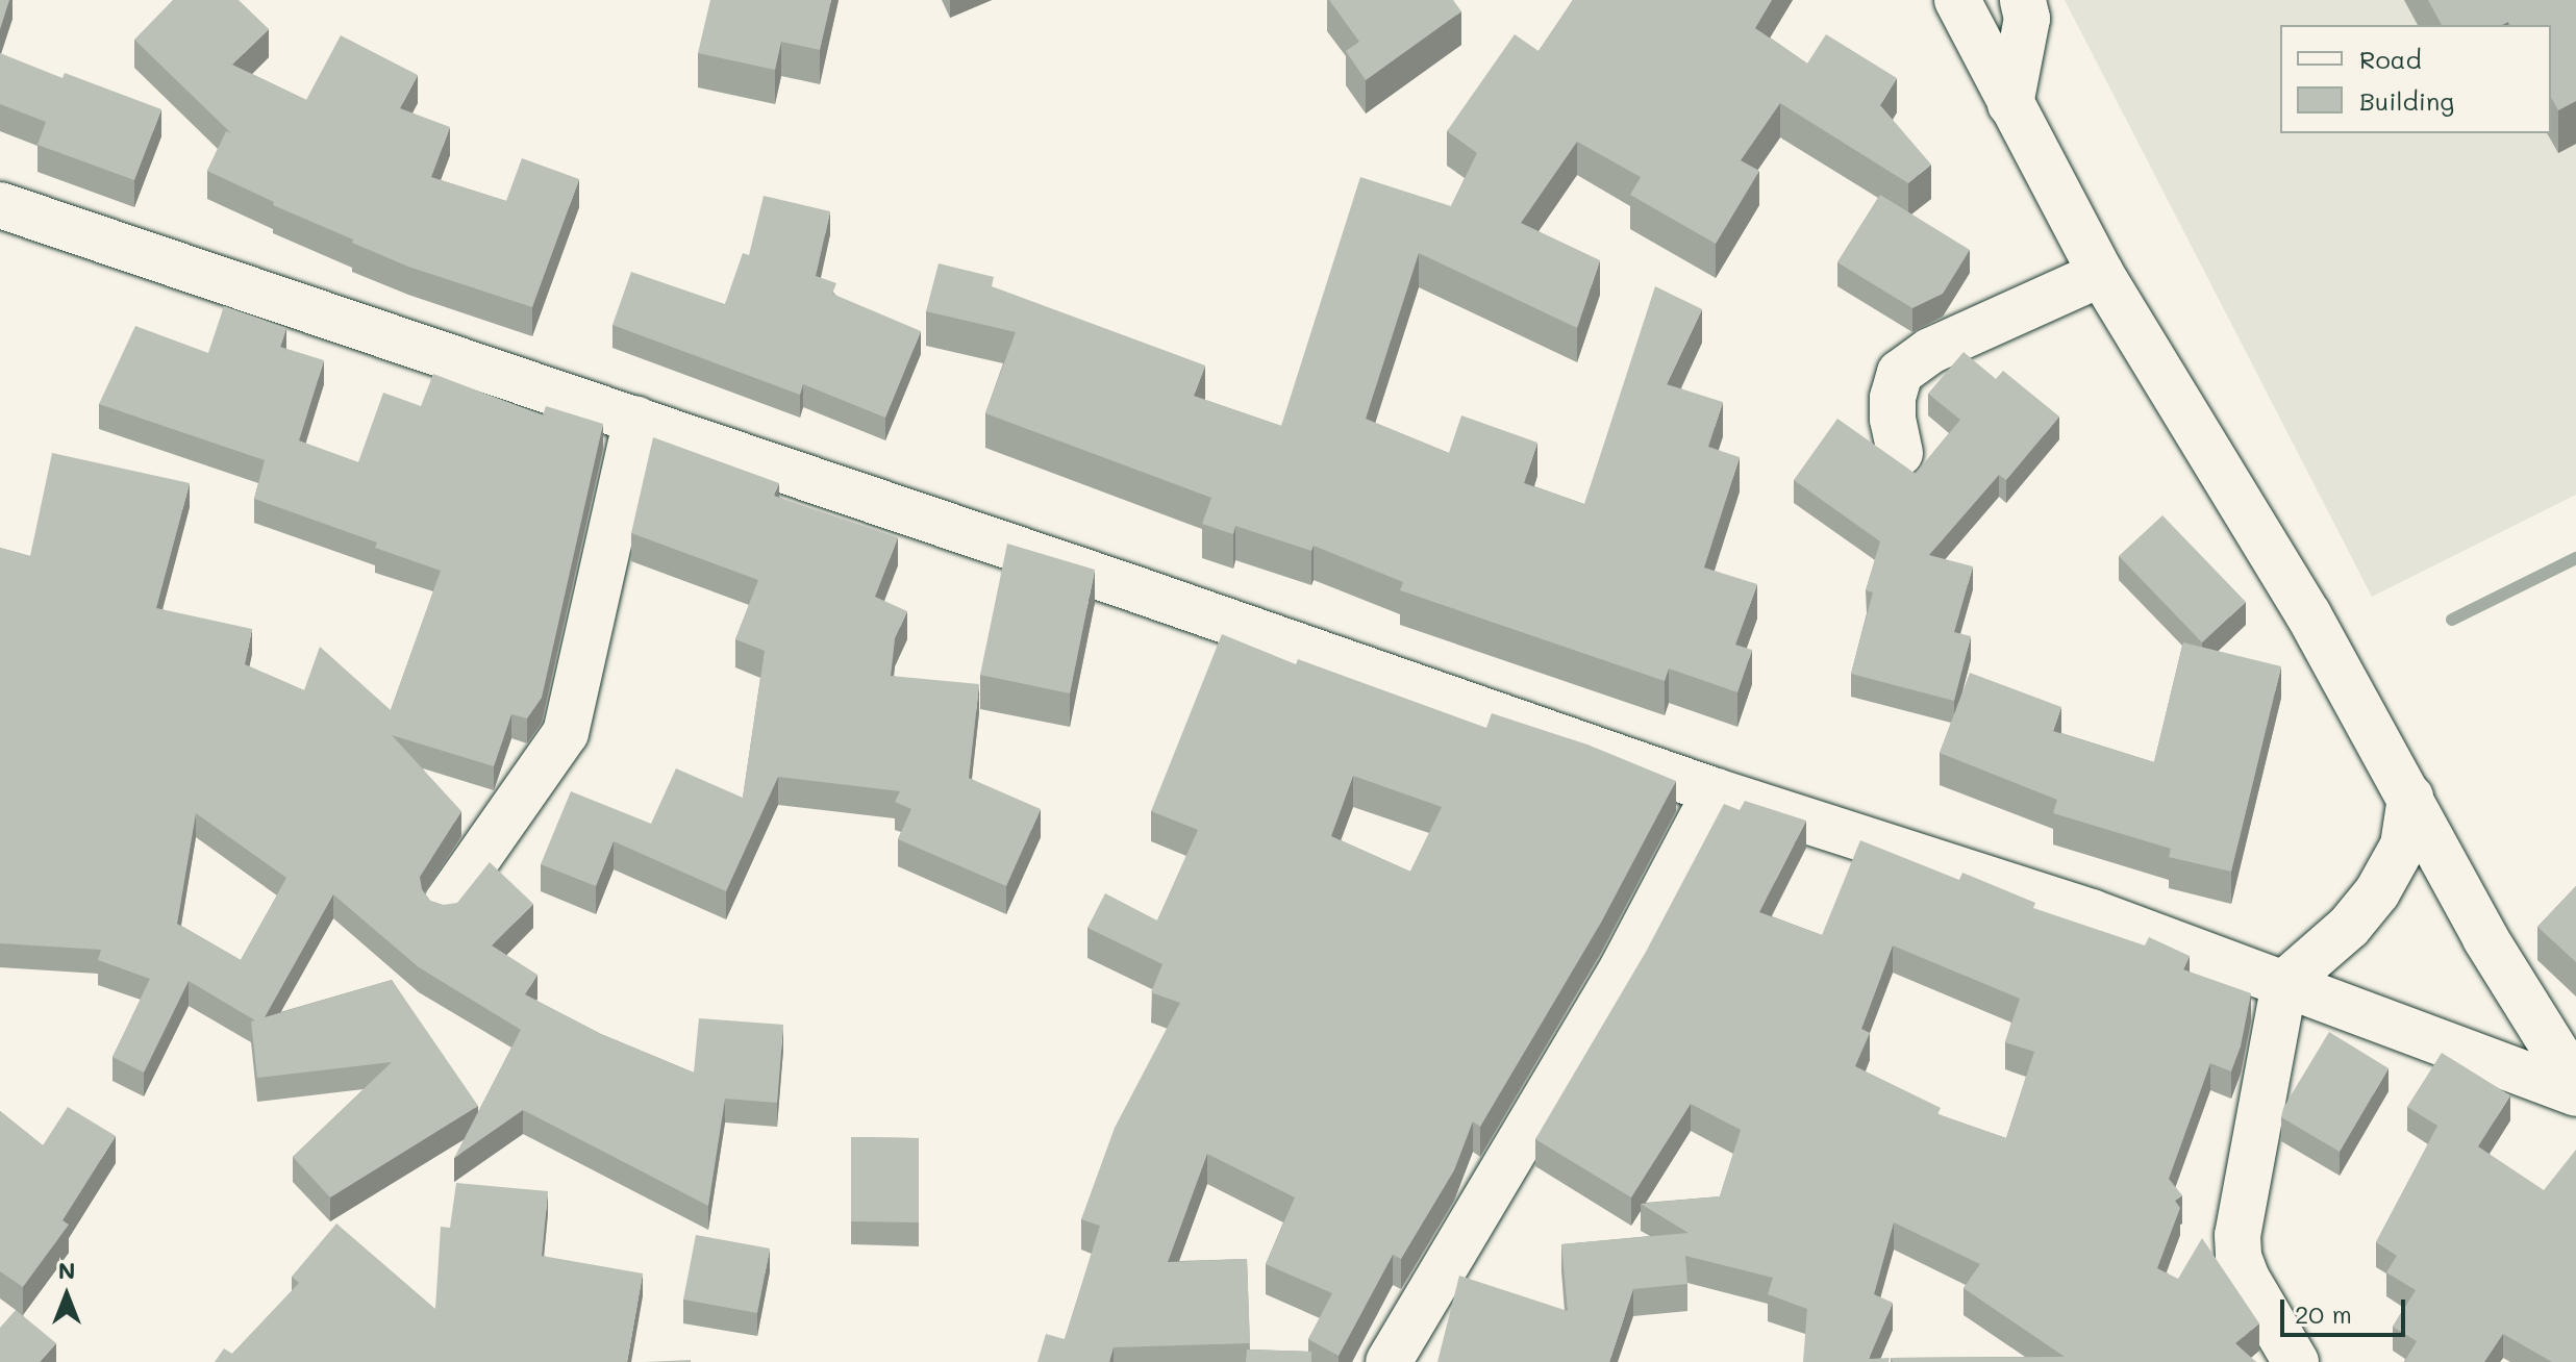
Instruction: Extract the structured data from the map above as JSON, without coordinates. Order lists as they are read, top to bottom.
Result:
{
  "legend": ["Road", "Building"],
  "scale_bar": "20 m",
  "north": "top"
}
